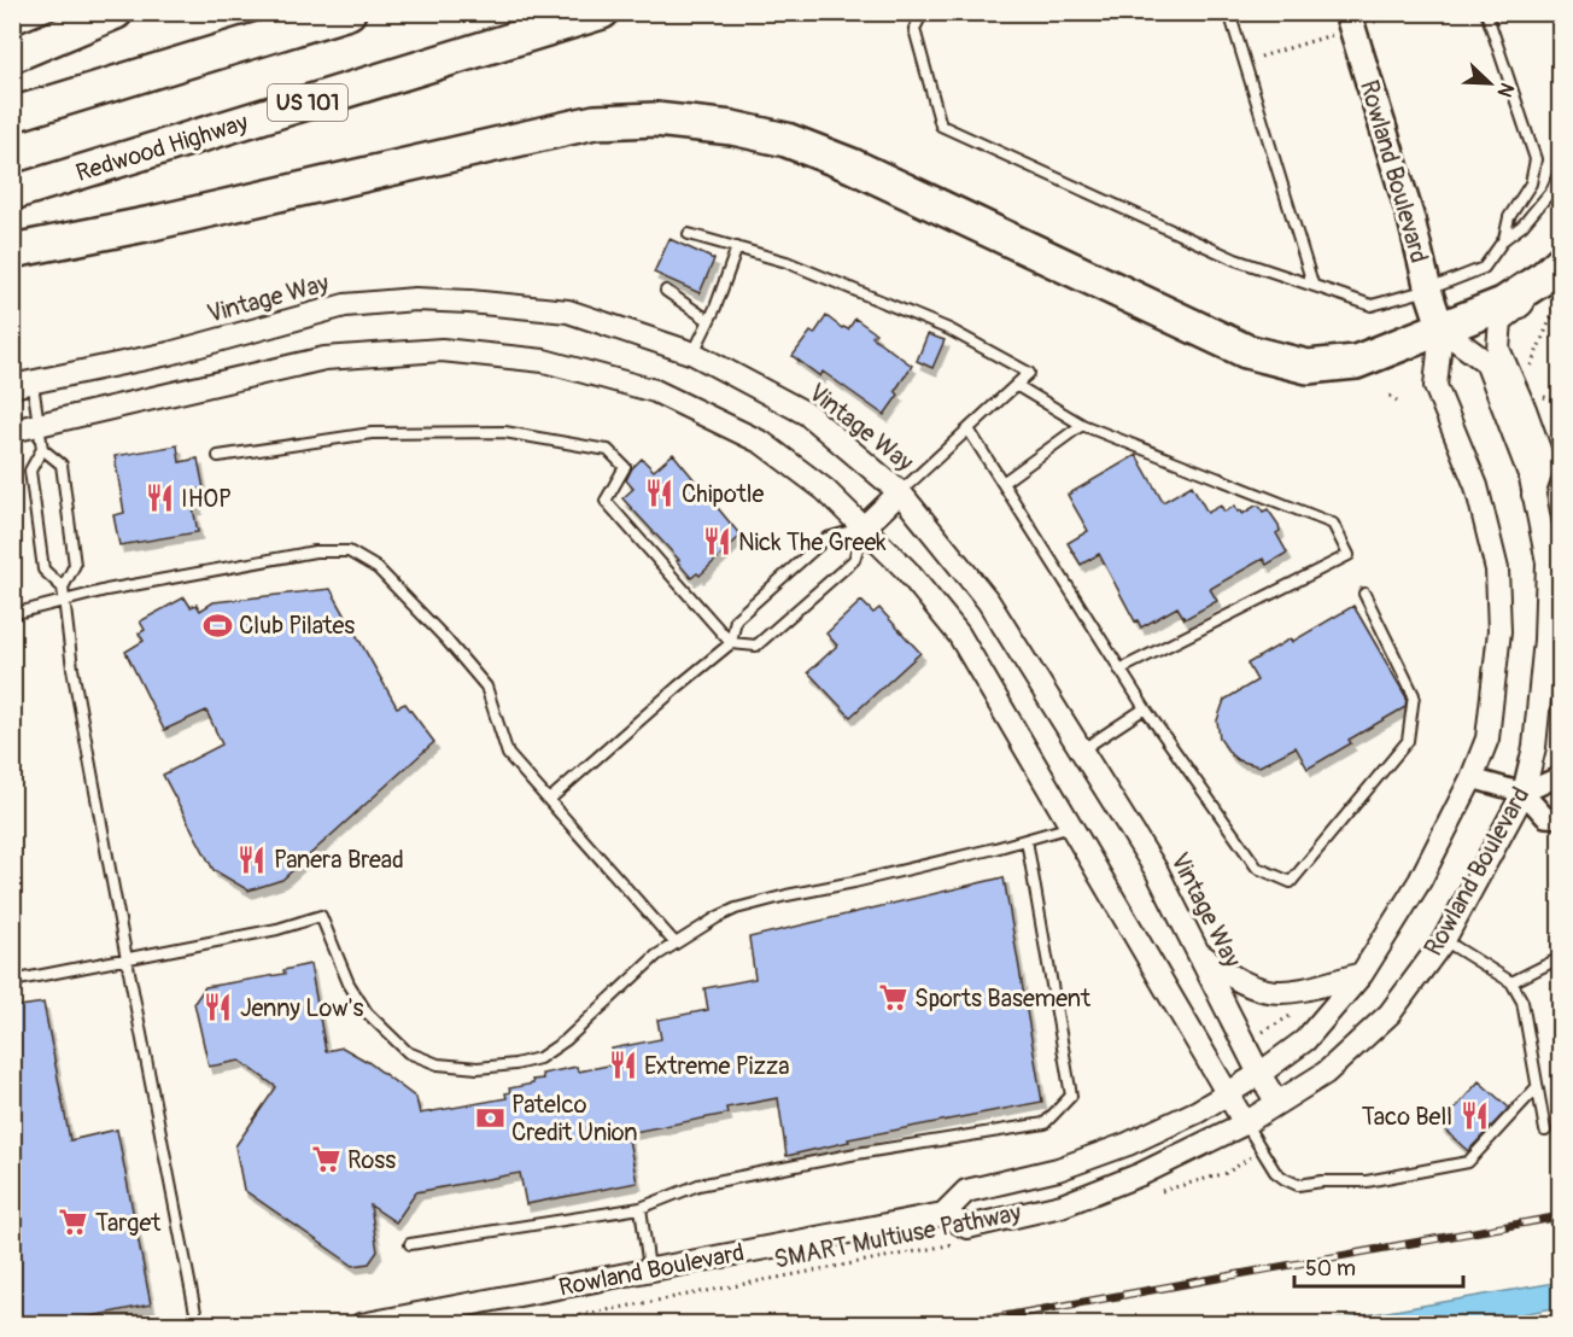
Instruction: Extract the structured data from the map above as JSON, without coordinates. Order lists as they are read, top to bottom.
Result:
{
  "streets": {
    "highway": ["US 101", "Redwood Highway"],
    "main road": ["Rowland Boulevard"],
    "street": ["Vintage Way"],
    "path": ["SMART Multiuse Pathway"]
  },
  "crossings": [
    ["Rowland Boulevard", "Vintage Way"]
  ],
  "places": {
    "restaurant": [
      "Chipotle",
      "IHOP",
      "Nick The Greek",
      "Panera Bread",
      "Jenny Low's",
      "Extreme Pizza",
      "Taco Bell"
    ],
    "sports": ["Club Pilates"],
    "supermarket": ["Sports Basement", "Ross", "Target"],
    "bank": ["Patelco Credit Union"]
  },
  "scale_bar": "50 m",
  "north": "bottom right"
}
